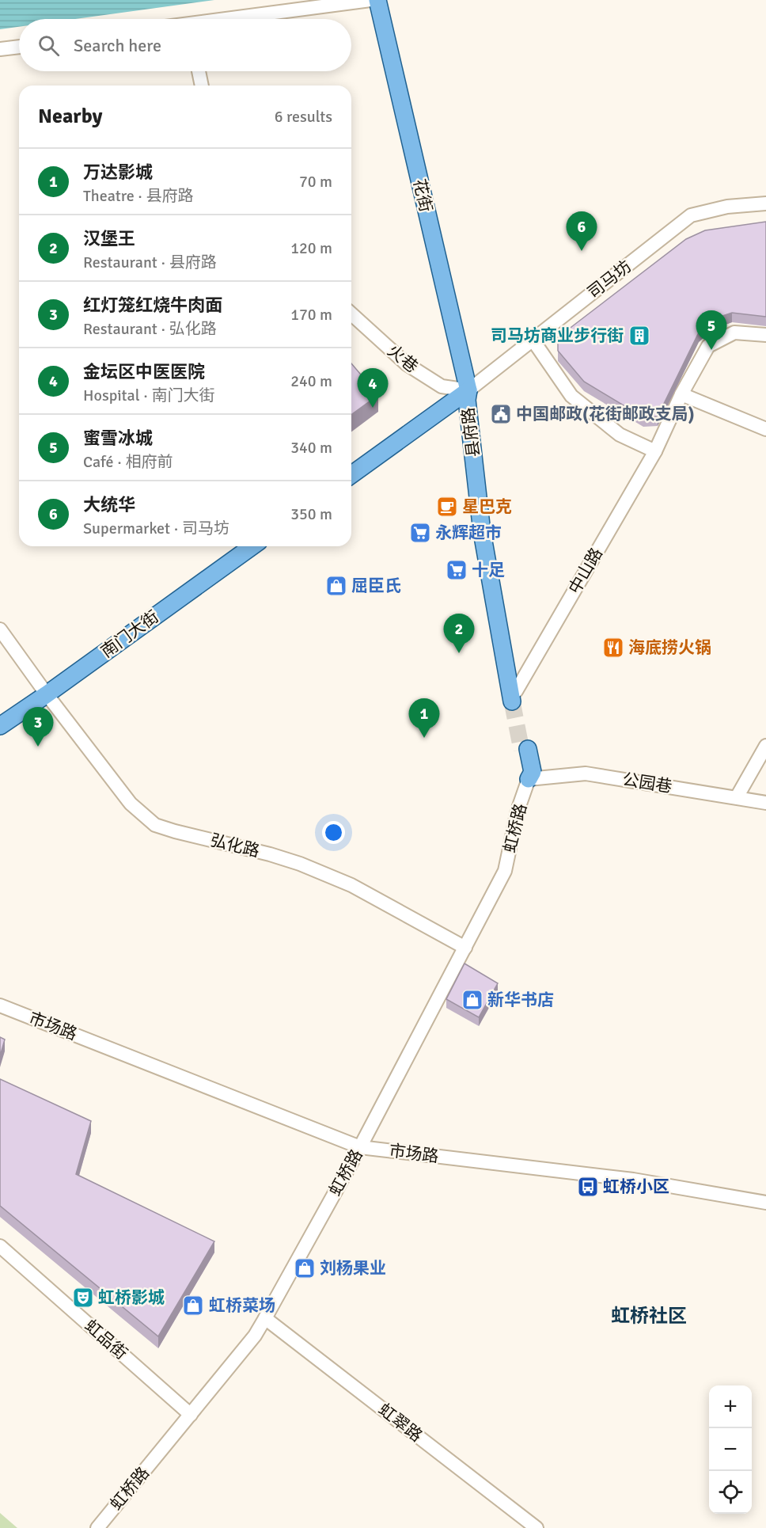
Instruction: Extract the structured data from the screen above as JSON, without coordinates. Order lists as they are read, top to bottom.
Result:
{
  "streets": {
    "main road": ["花街", "县府路", "南门大街"],
    "street": [
      "司马坊",
      "火巷",
      "中山路",
      "公园巷",
      "虹桥路",
      "弘化路",
      "市场路",
      "虹品街",
      "虹翠路"
    ]
  },
  "crossings": [
    ["花街", "司马坊"],
    ["花街", "火巷"],
    ["花街", "县府路"],
    ["司马坊", "火巷"],
    ["司马坊", "县府路"],
    ["火巷", "县府路"],
    ["县府路", "中山路"],
    ["南门大街", "弘化路"],
    ["公园巷", "虹桥路"],
    ["虹桥路", "弘化路"],
    ["虹桥路", "市场路"],
    ["虹桥路", "虹品街"],
    ["虹桥路", "虹翠路"]
  ],
  "districts": ["虹桥社区"],
  "places": {
    "building": ["司马坊商业步行街"],
    "public building": ["中国邮政(花街邮政支局)"],
    "cafe": ["星巴克"],
    "supermarket": ["永辉超市", "十足"],
    "shop": [
      "屈臣氏",
      "新华书店",
      "刘杨果业",
      "虹桥菜场"
    ],
    "restaurant": ["海底捞火锅"],
    "bus stop": ["虹桥小区"],
    "theatre": ["虹桥影城"]
  },
  "page": {
    "search": "Search here",
    "heading": ["Nearby", "6 results"],
    "list": [
      {
        "mark": "1",
        "name": "万达影城",
        "note": "Theatre · 县府路",
        "value": "70 m"
      },
      {
        "mark": "2",
        "name": "汉堡王",
        "note": "Restaurant · 县府路",
        "value": "120 m"
      },
      {
        "mark": "3",
        "name": "红灯笼红烧牛肉面",
        "note": "Restaurant · 弘化路",
        "value": "170 m"
      },
      {
        "mark": "4",
        "name": "金坛区中医医院",
        "note": "Hospital · 南门大街",
        "value": "240 m"
      },
      {
        "mark": "5",
        "name": "蜜雪冰城",
        "note": "Café · 相府前",
        "value": "340 m"
      },
      {
        "mark": "6",
        "name": "大统华",
        "note": "Supermarket · 司马坊",
        "value": "350 m"
      }
    ],
    "pins": [
      "6",
      "5",
      "4",
      "2",
      "1",
      "3"
    ],
    "map_buttons": ["+", "−"]
  }
}
